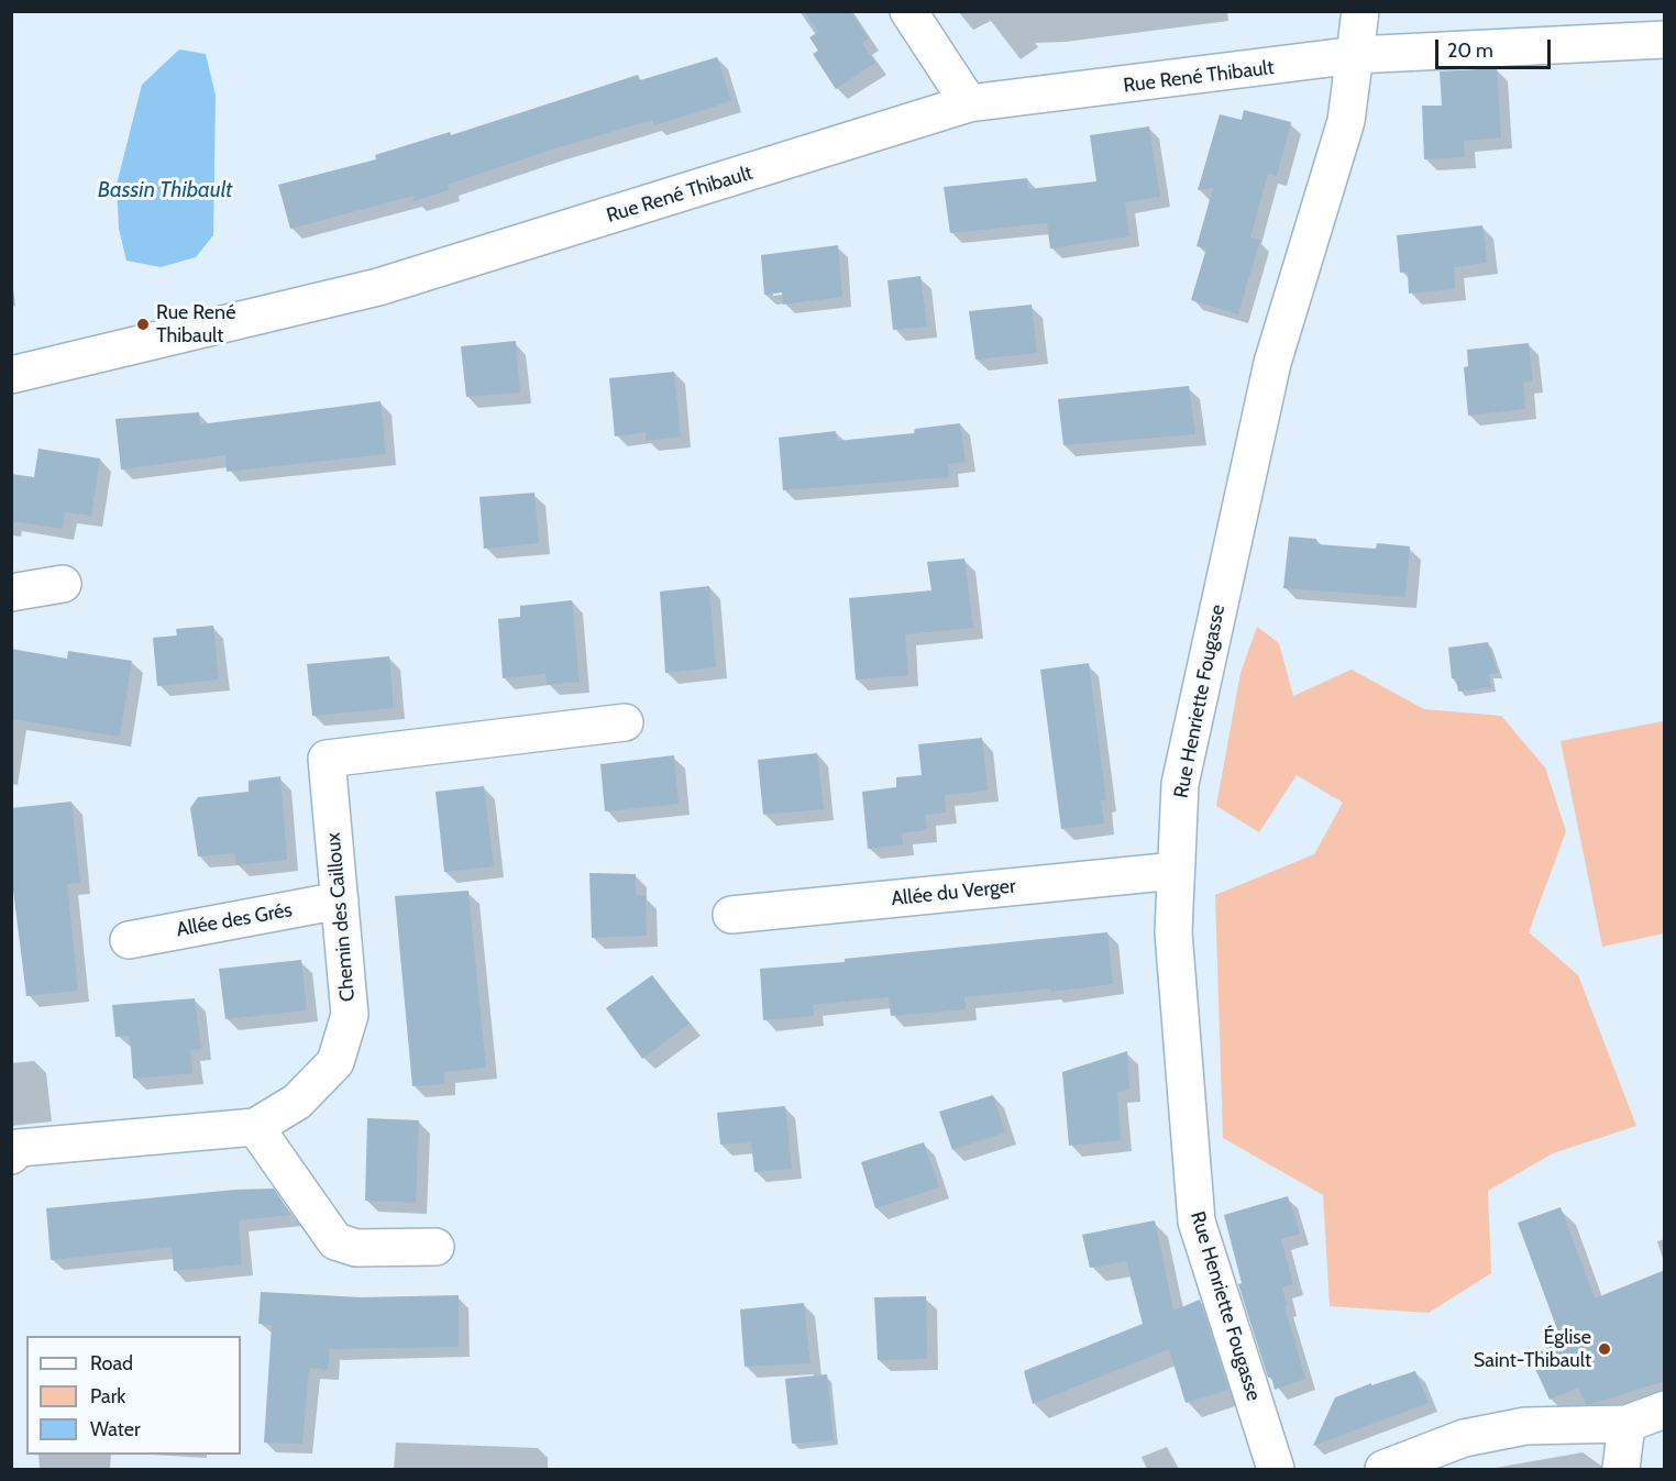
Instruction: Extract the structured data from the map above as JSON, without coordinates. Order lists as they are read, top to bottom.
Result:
{
  "streets": {
    "street": [
      "Rue René Thibault",
      "Rue Henriette Fougasse",
      "Allée du Verger",
      "Chemin des Cailloux",
      "Allée des Grés"
    ]
  },
  "crossings": [
    ["Rue René Thibault", "Rue Henriette Fougasse"],
    ["Rue Henriette Fougasse", "Allée du Verger"],
    ["Chemin des Cailloux", "Allée des Grés"]
  ],
  "water": ["Bassin Thibault"],
  "places": ["Rue René Thibault", "Église Saint-Thibault"],
  "legend": ["Road", "Park", "Water"],
  "scale_bar": "20 m"
}
